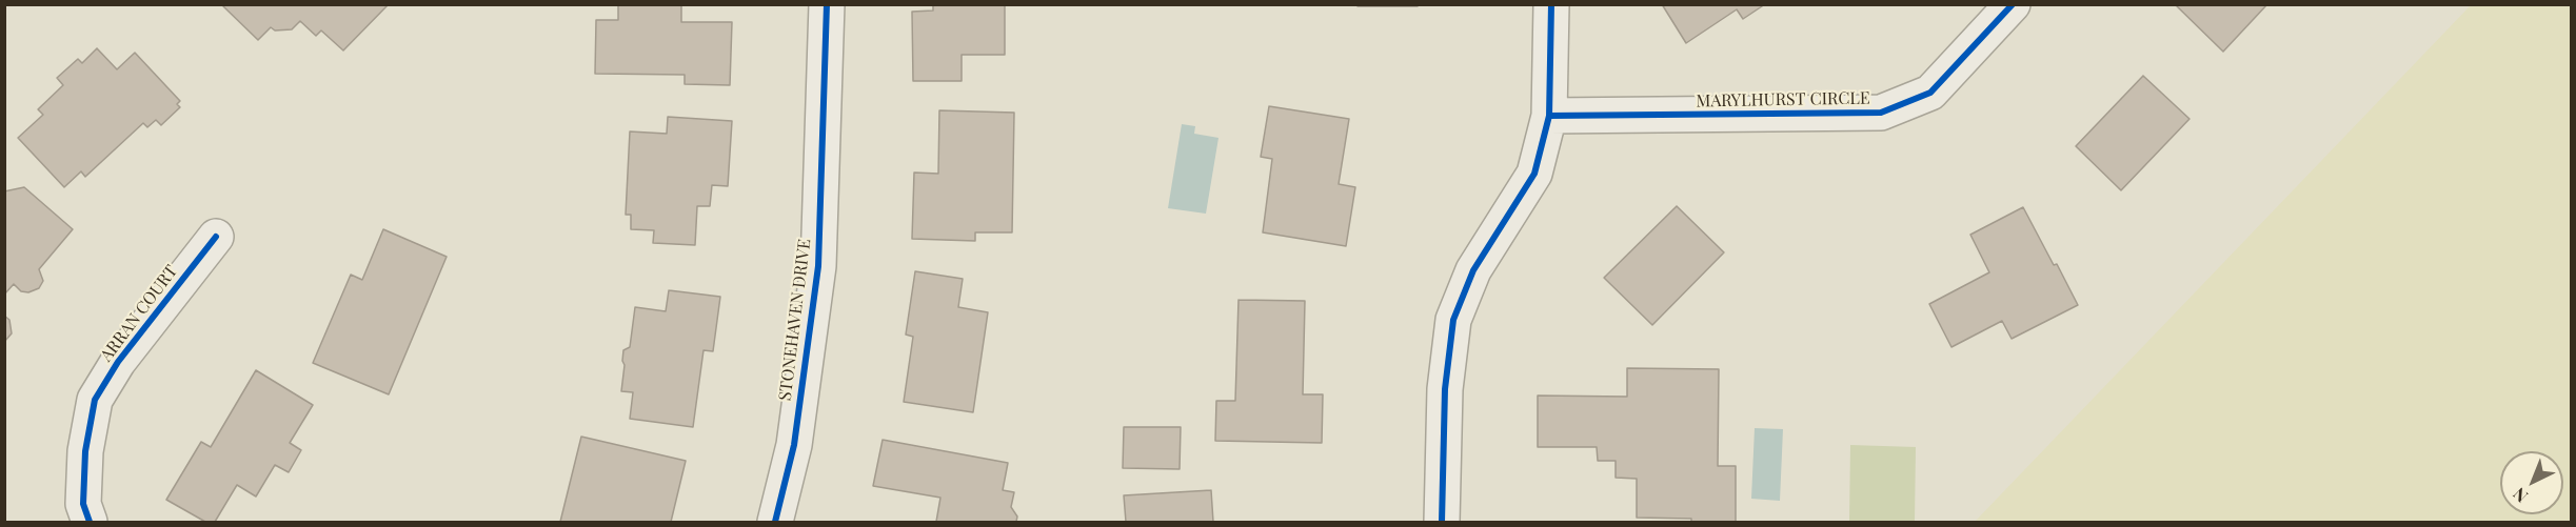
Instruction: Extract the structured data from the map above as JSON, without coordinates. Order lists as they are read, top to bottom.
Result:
{
  "streets": {
    "street": ["MARYLHURST CIRCLE", "ARRAN COURT", "STONEHAVEN DRIVE"]
  },
  "north": "bottom left"
}
